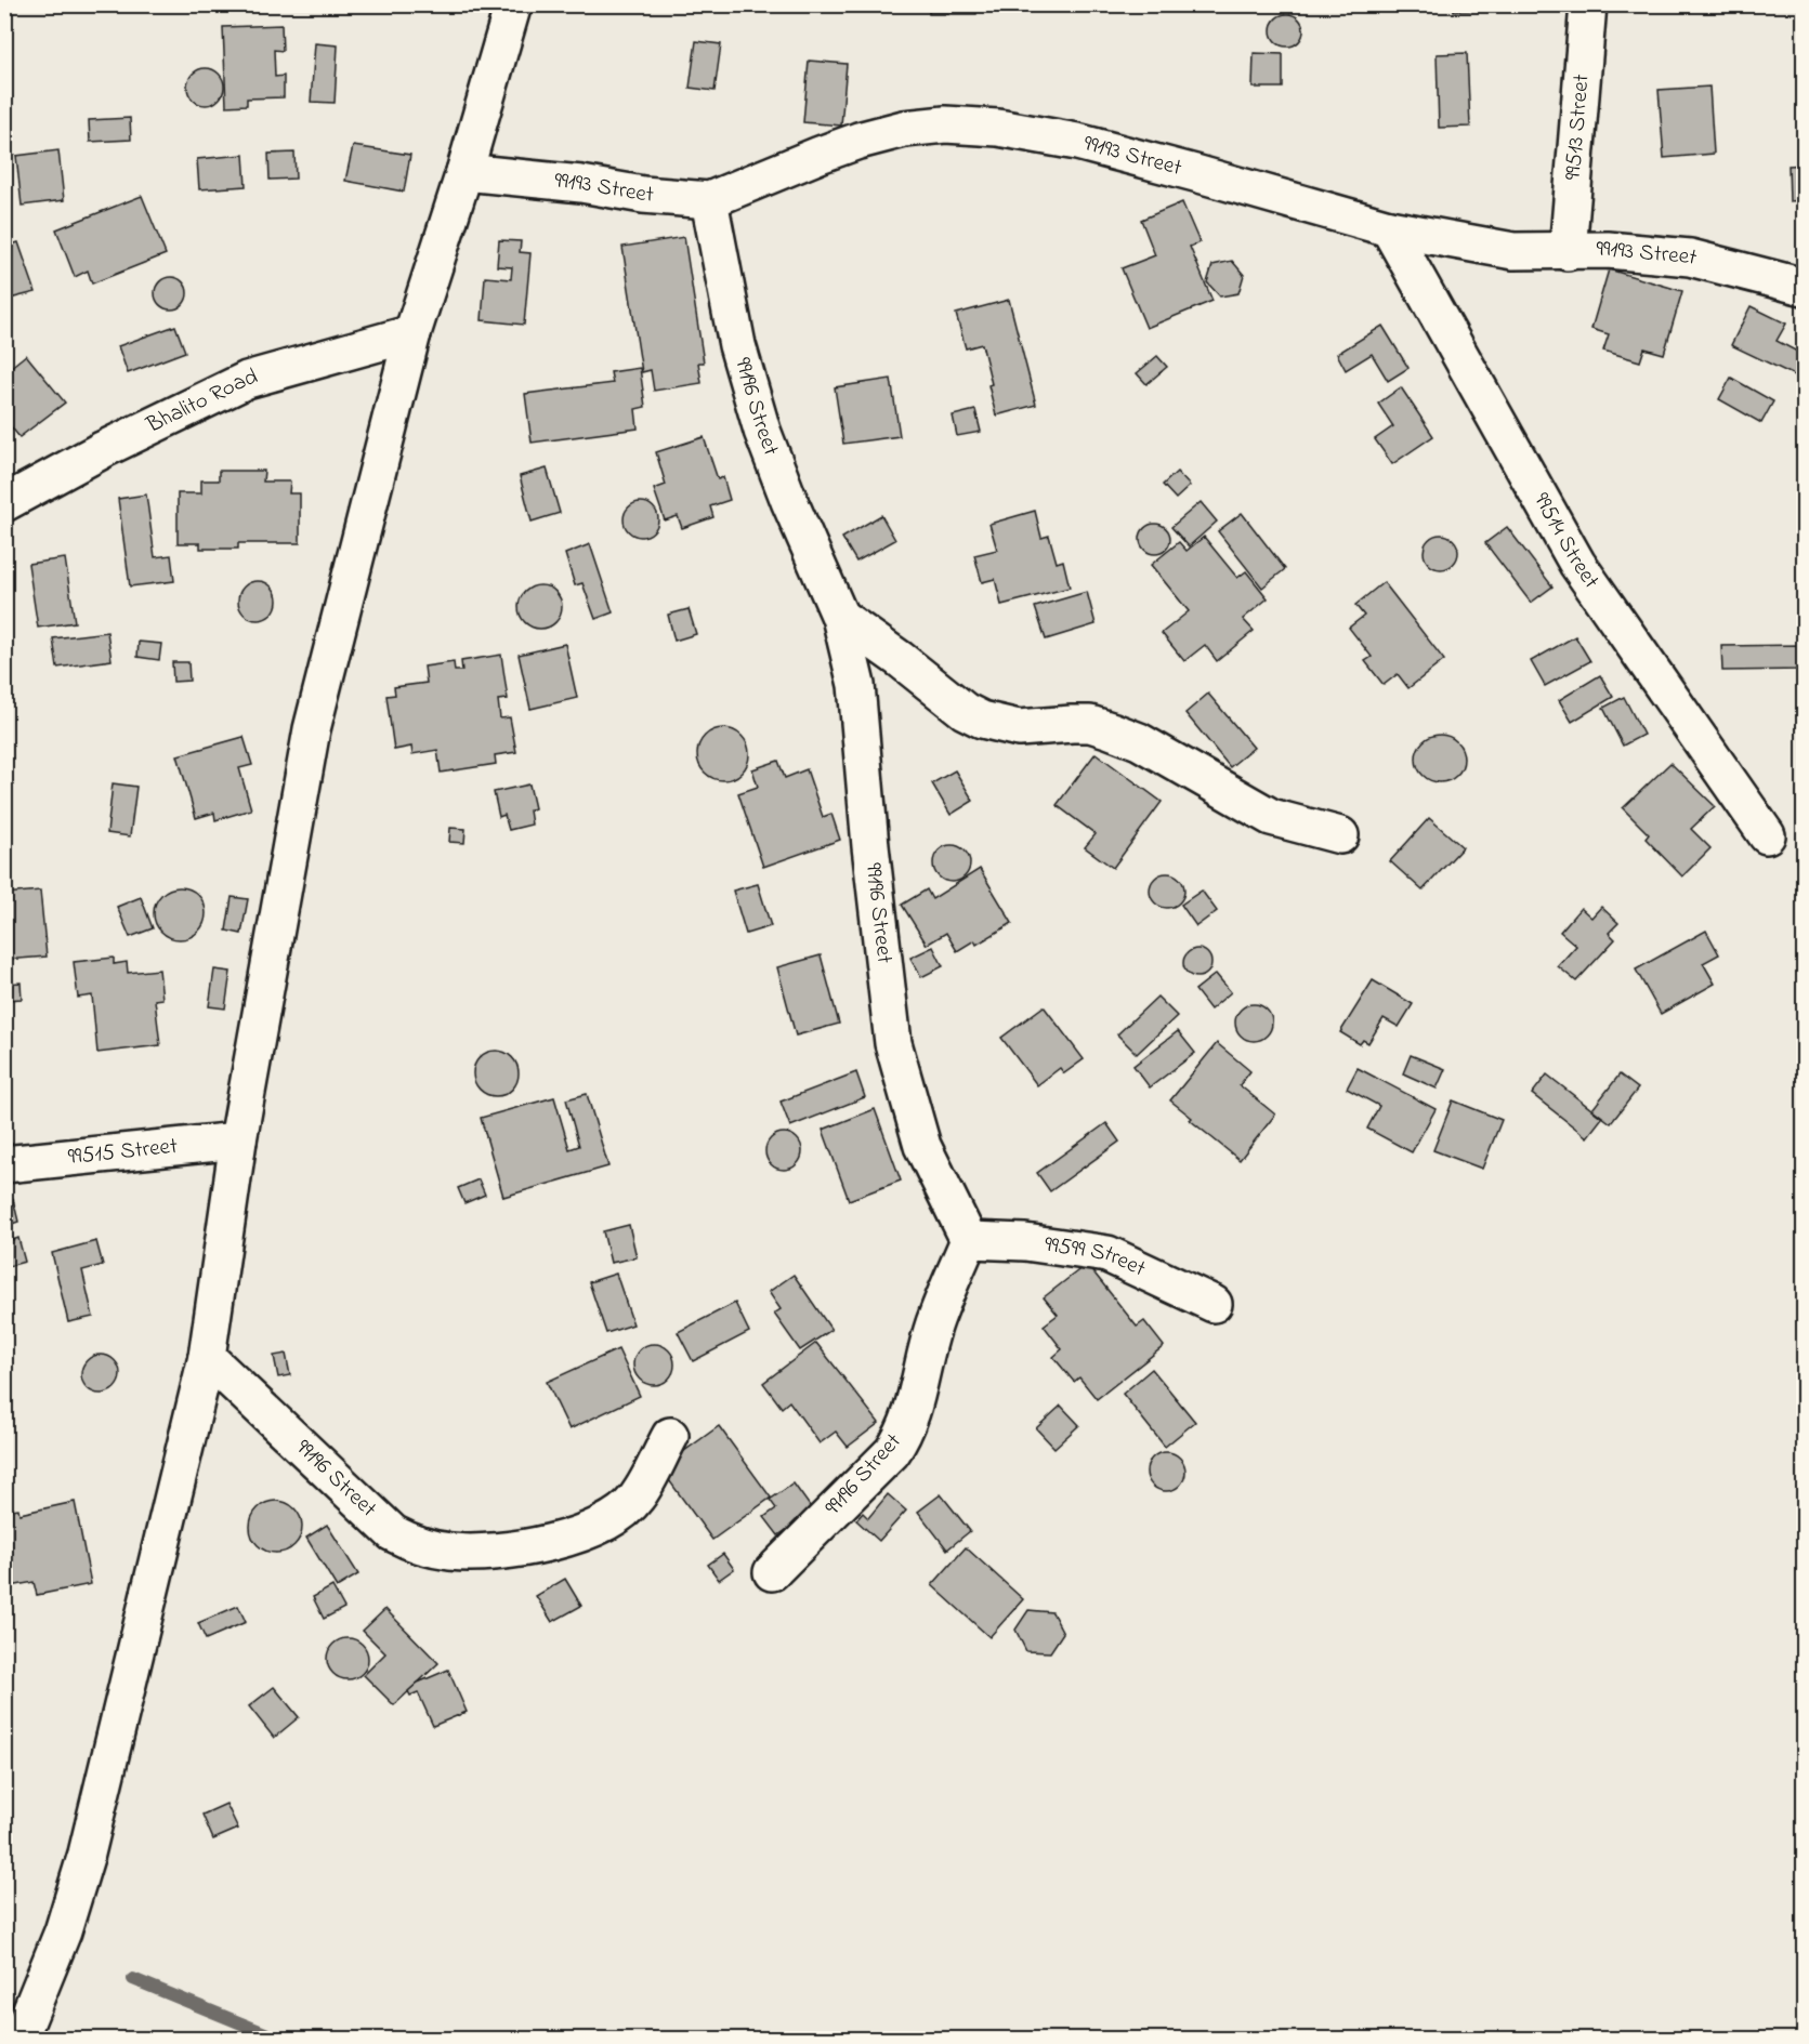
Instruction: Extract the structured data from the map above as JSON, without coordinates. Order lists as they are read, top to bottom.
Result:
{
  "streets": {
    "street": [
      "99513 Street",
      "99193 Street",
      "Bhalito Road",
      "99196 Street",
      "99514 Street",
      "99515 Street",
      "99599 Street"
    ]
  },
  "crossings": [
    ["99513 Street", "99193 Street"],
    ["99193 Street", "99196 Street"],
    ["99193 Street", "99514 Street"],
    ["99196 Street", "99599 Street"]
  ]
}
